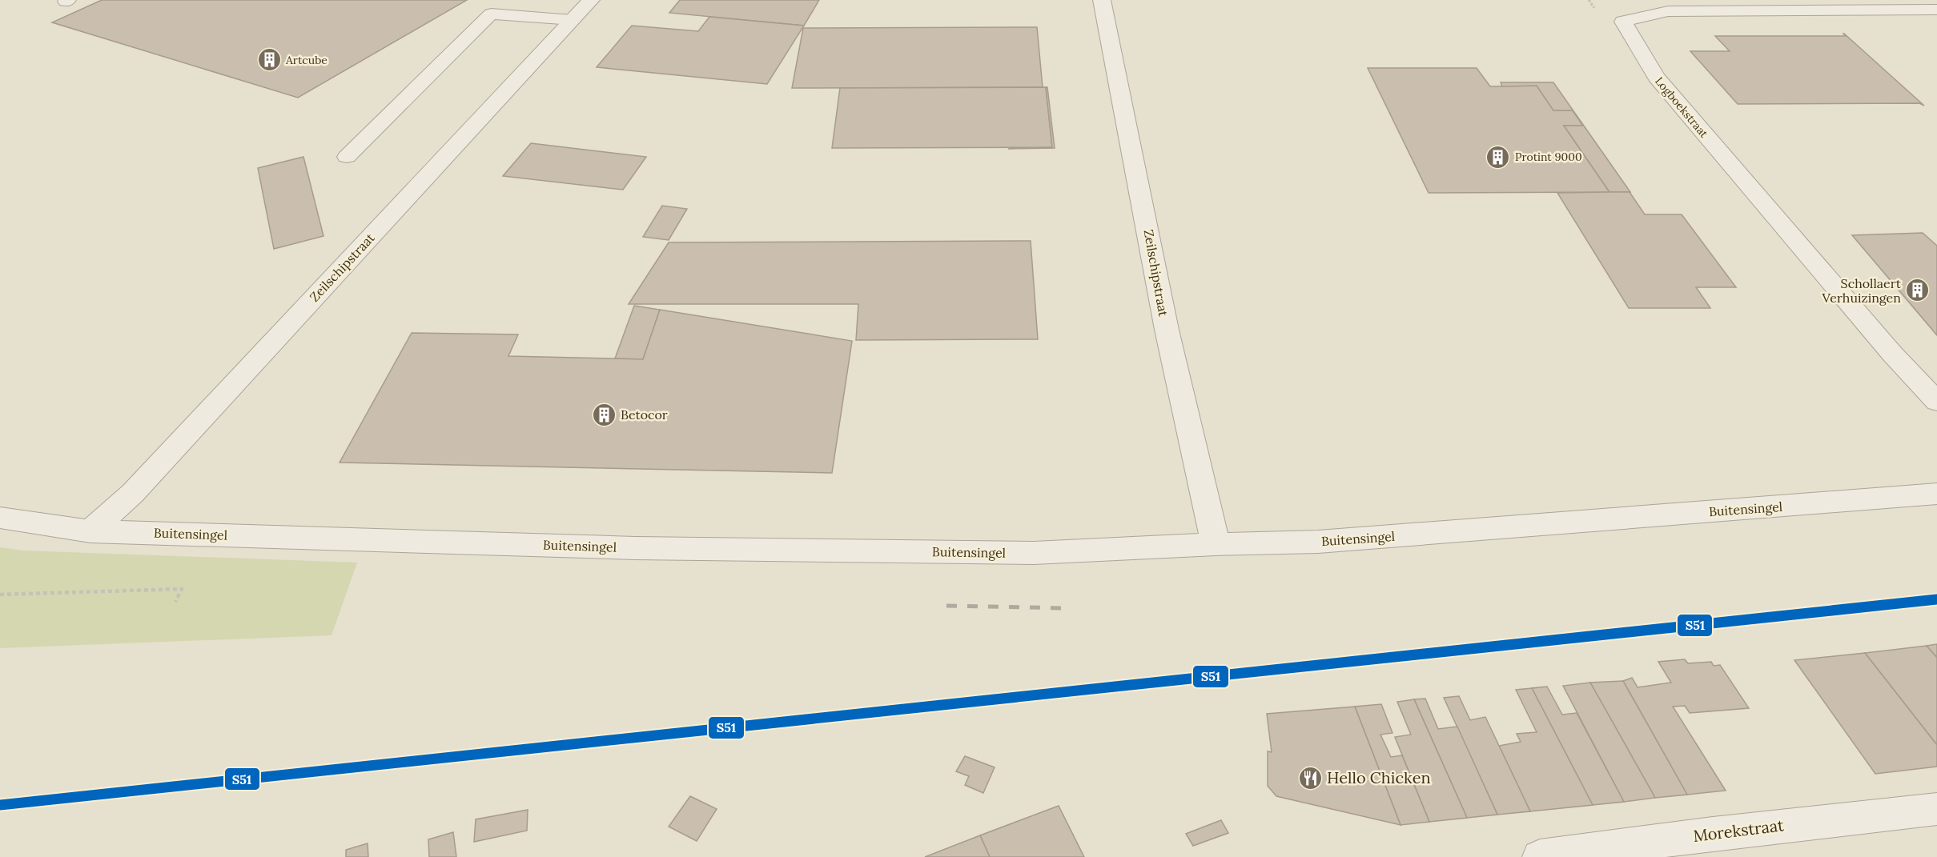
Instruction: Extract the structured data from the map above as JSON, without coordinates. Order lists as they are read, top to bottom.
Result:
{
  "streets": {
    "street": [
      "Logboekstraat",
      "Zeilschipstraat",
      "Buitensingel",
      "Morekstraat"
    ]
  },
  "crossings": [
    ["Zeilschipstraat", "Buitensingel"]
  ],
  "places": {
    "building": [
      "Artcube",
      "Protint 9000",
      "Schollaert Verhuizingen",
      "Betocor"
    ],
    "restaurant": ["Hello Chicken"]
  },
  "lines": ["transit line S51"]
}
